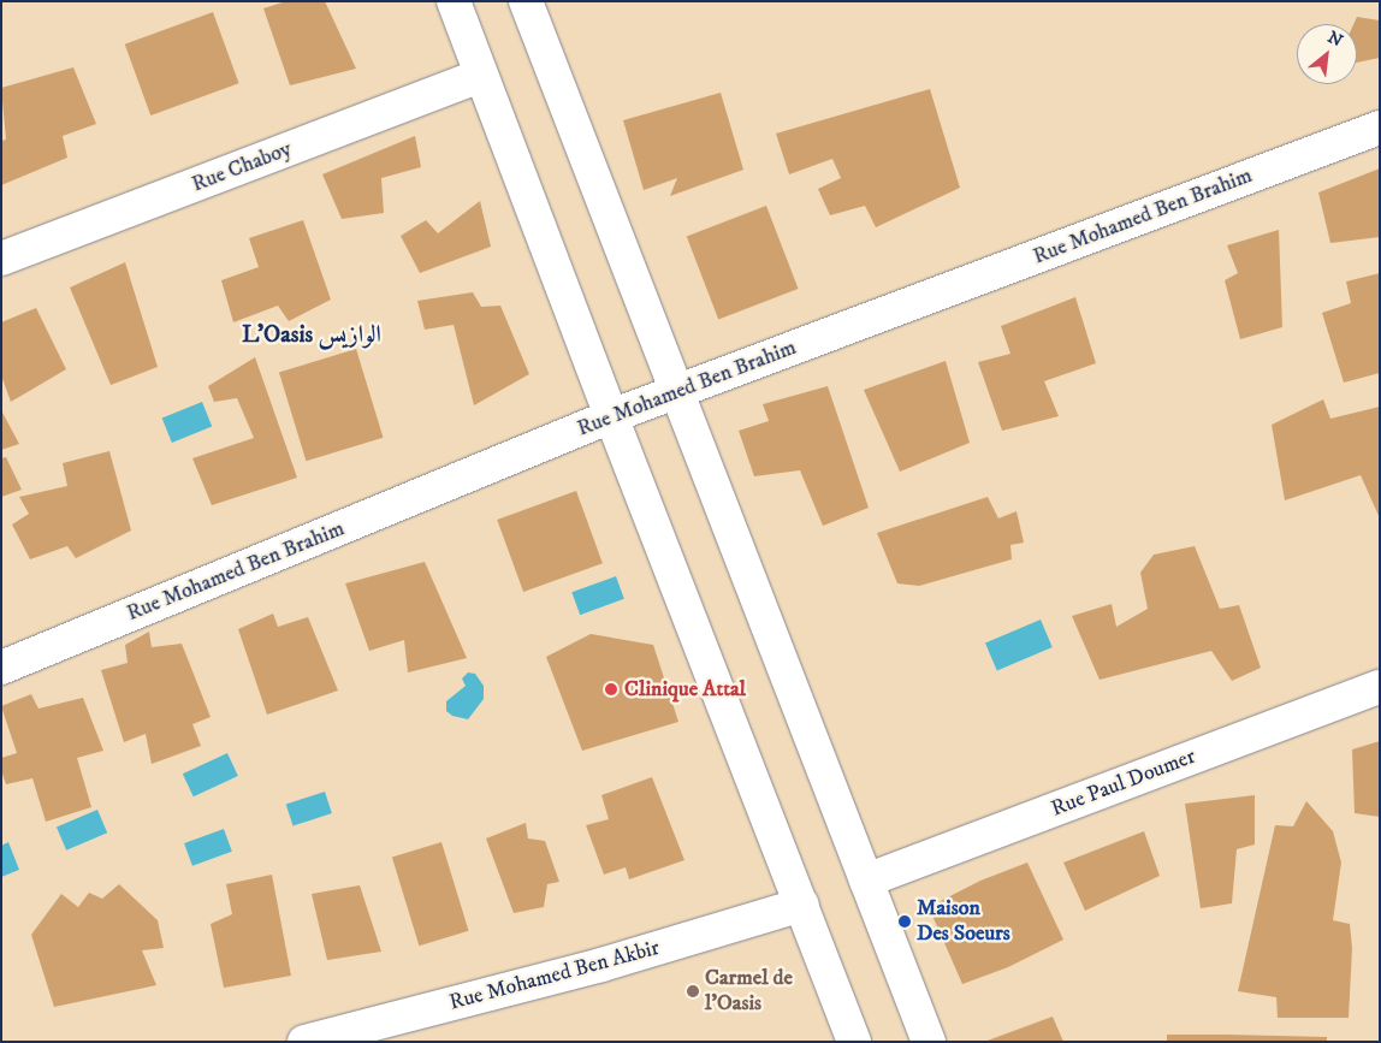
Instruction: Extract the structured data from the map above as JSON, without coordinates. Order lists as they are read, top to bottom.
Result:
{
  "streets": {
    "street": [
      "Rue Chaboy",
      "Rue Mohamed Ben Brahim",
      "Rue Paul Doumer",
      "Rue Mohamed Ben Akbir"
    ]
  },
  "districts": ["L'Oasis الوازيس"],
  "places": ["Clinique Attal", "Maison Des Soeurs", "Carmel de l'Oasis"],
  "north": "top right"
}
